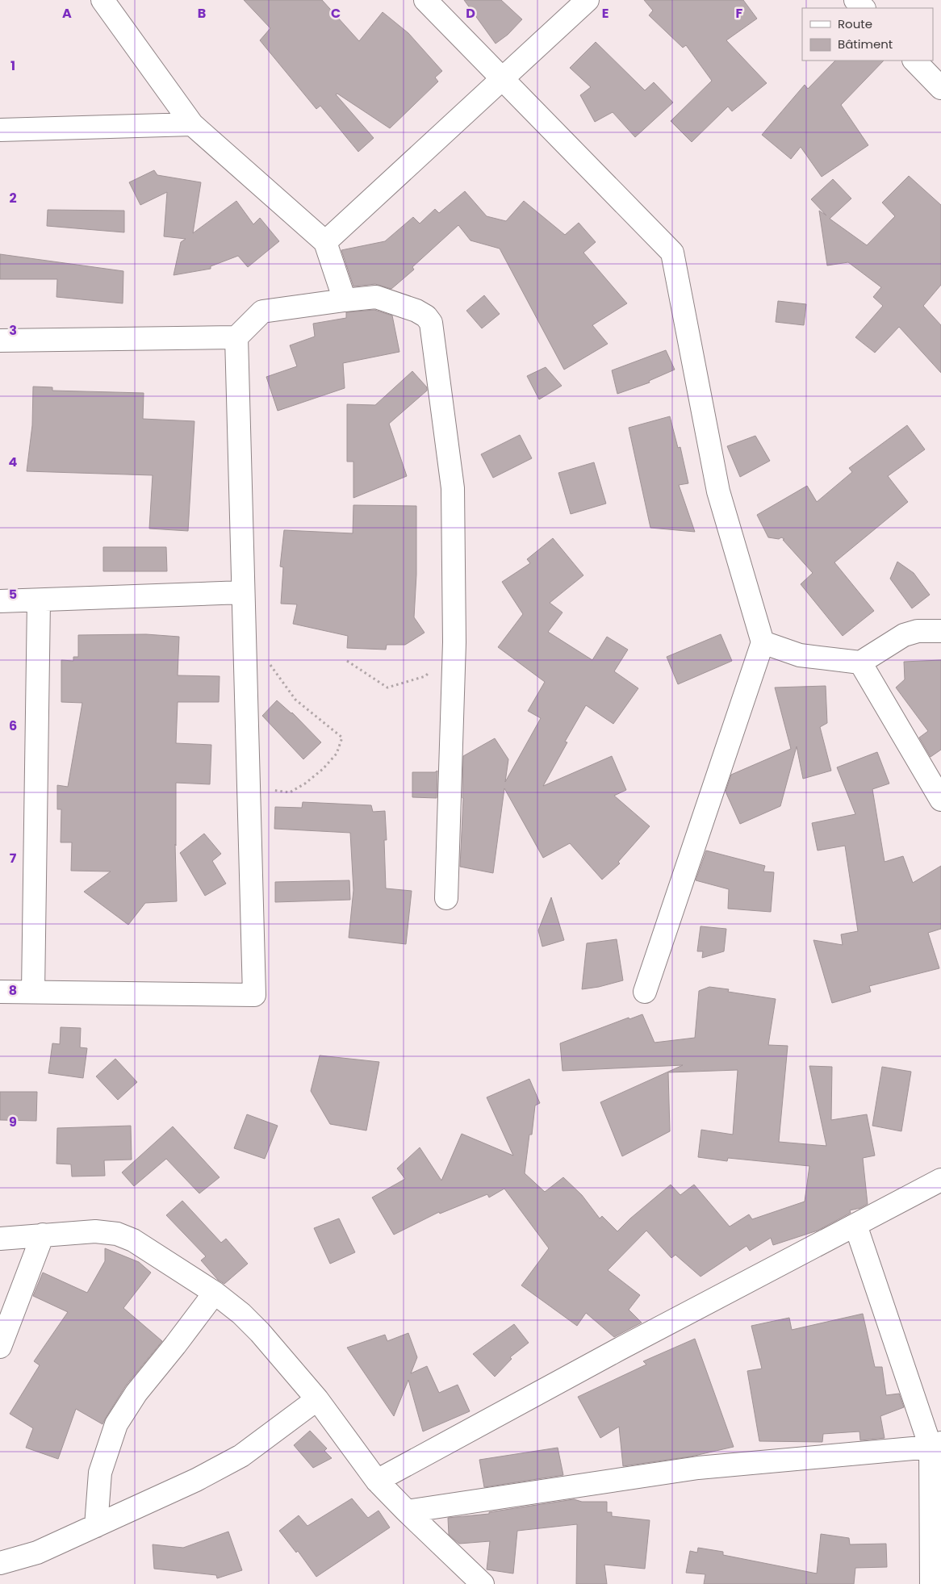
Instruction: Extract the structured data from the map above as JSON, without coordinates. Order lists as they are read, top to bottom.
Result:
{
  "legend": ["Route", "Bâtiment"],
  "grid": {
    "columns": [
      "A",
      "B",
      "C",
      "D",
      "E",
      "F"
    ],
    "rows": [
      "1",
      "2",
      "3",
      "4",
      "5",
      "6",
      "7",
      "8",
      "9"
    ]
  }
}
